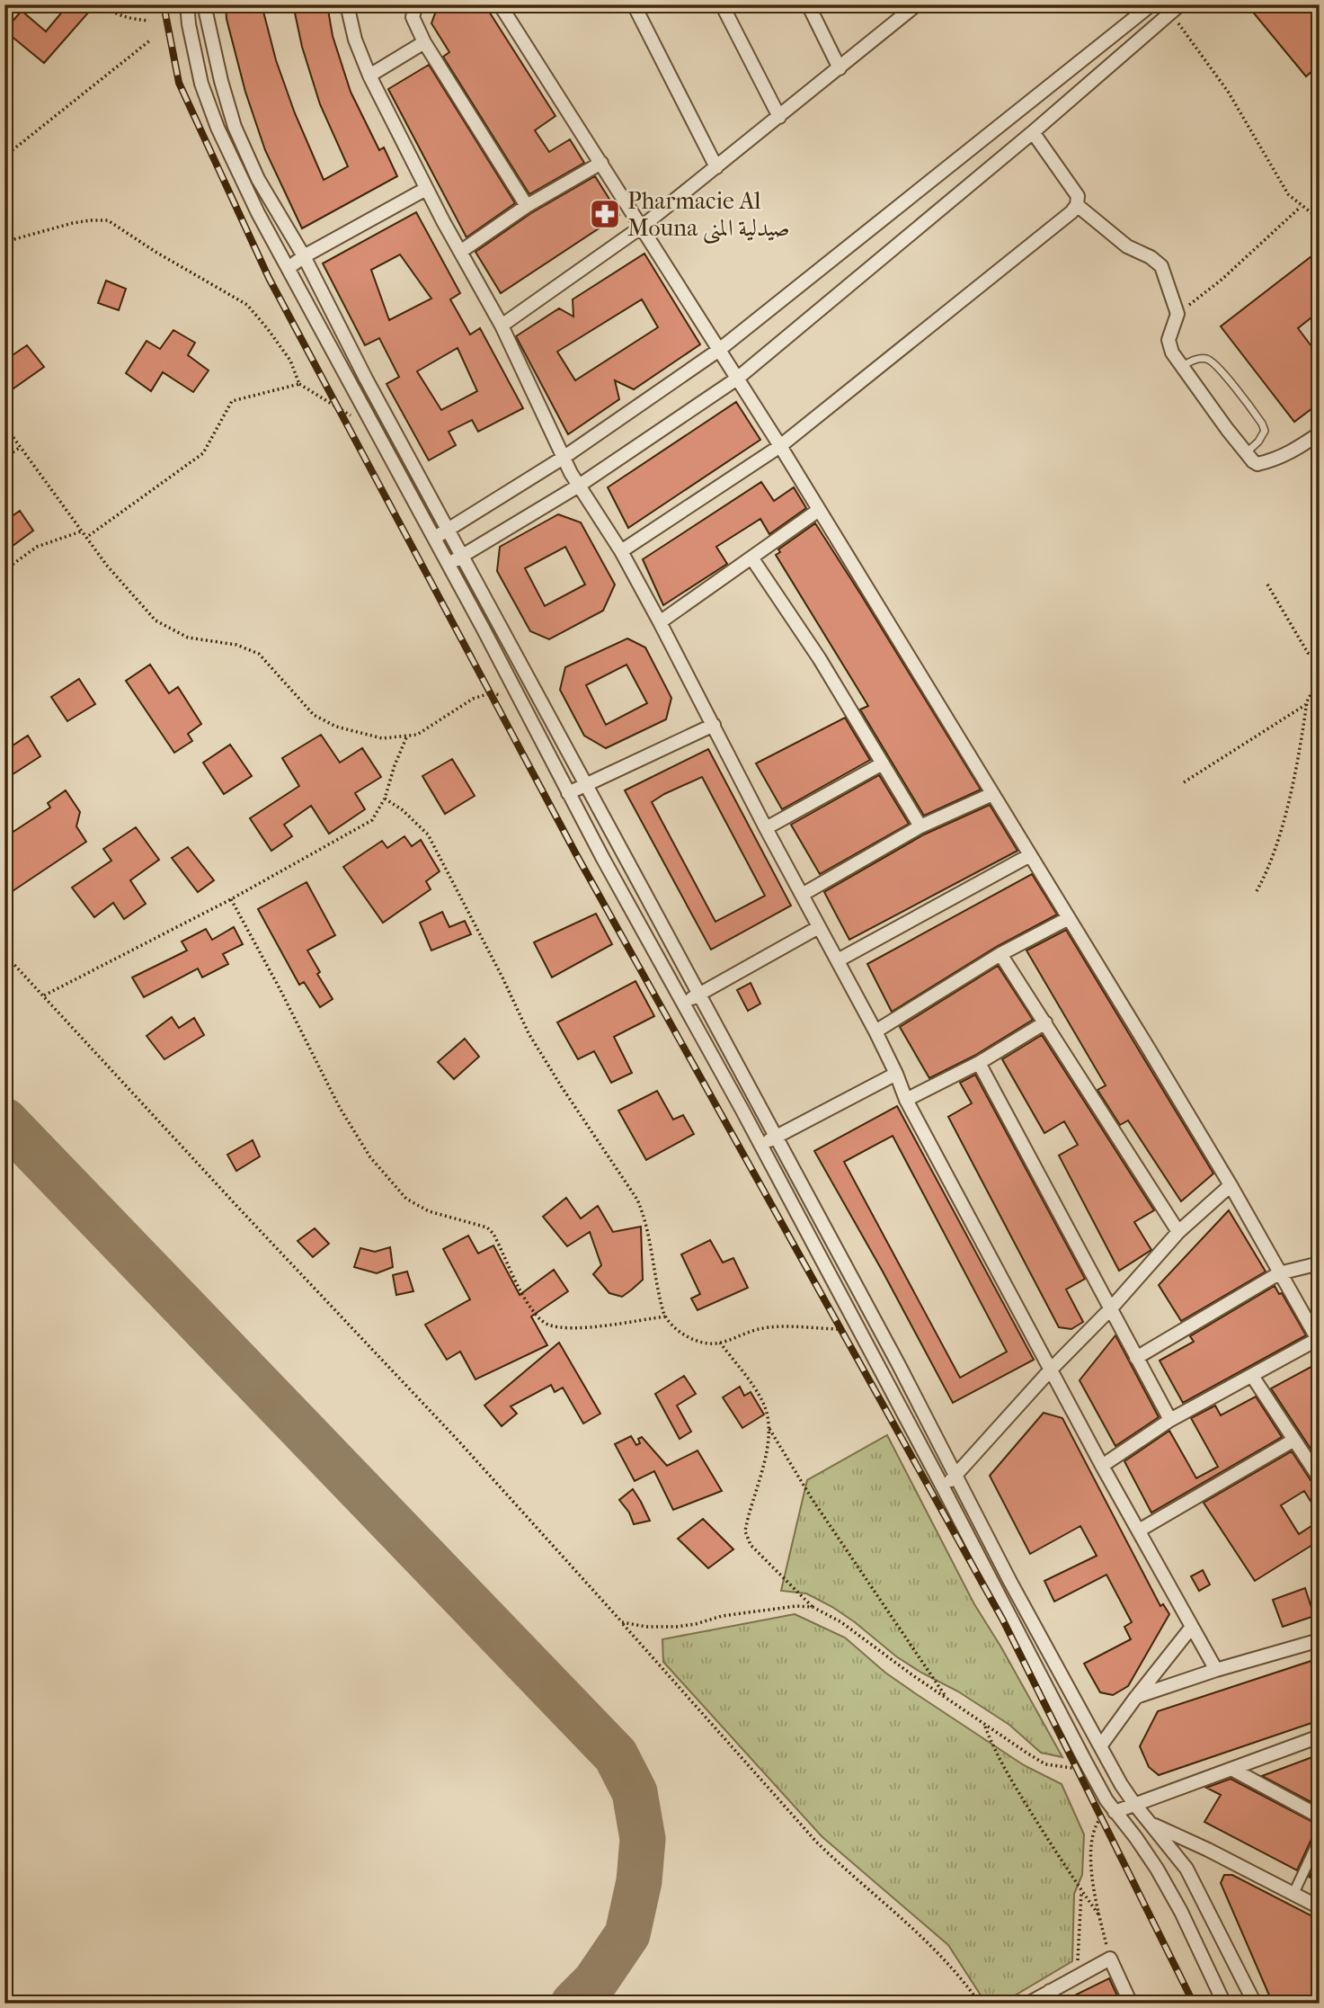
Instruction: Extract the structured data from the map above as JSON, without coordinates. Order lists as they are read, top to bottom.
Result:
{
  "places": {
    "pharmacy": ["Pharmacie Al Mouna صيدلية المنى"]
  }
}
